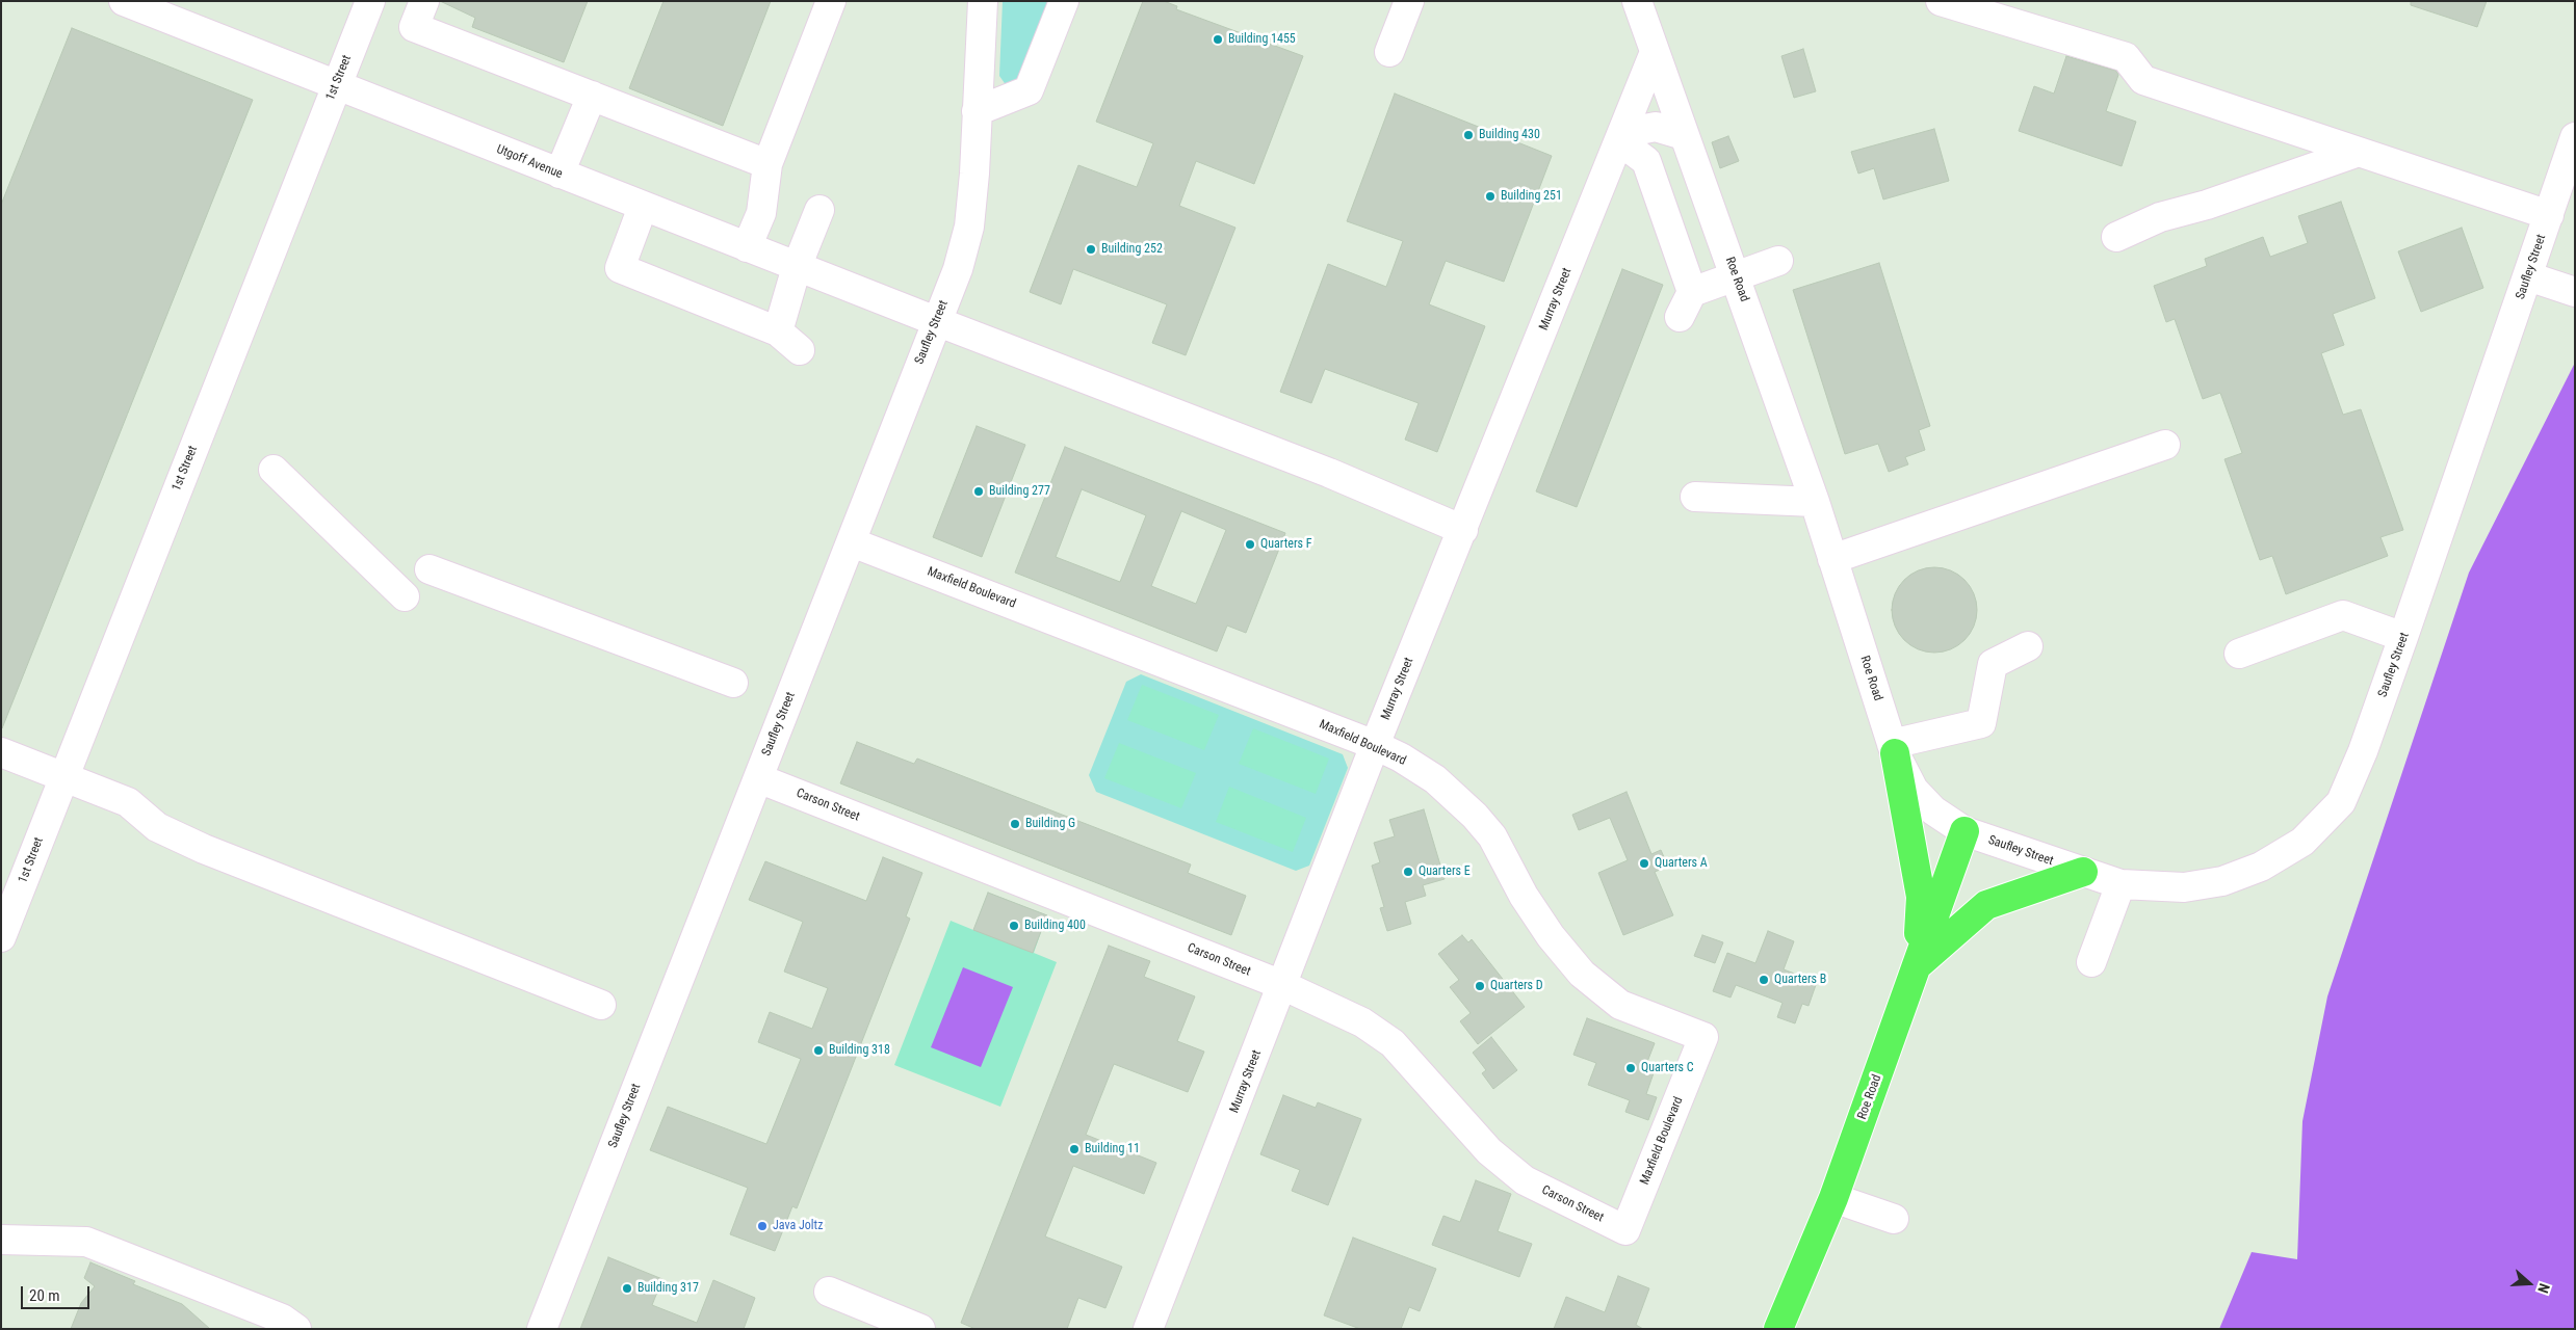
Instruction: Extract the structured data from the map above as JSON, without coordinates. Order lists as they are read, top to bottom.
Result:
{
  "streets": {
    "main road": ["Roe Road"],
    "street": [
      "1st Street",
      "Utgoff Avenue",
      "Saufley Street",
      "Murray Street",
      "Maxfield Boulevard",
      "Carson Street"
    ]
  },
  "crossings": [
    ["1st Street", "Utgoff Avenue"],
    ["Utgoff Avenue", "Saufley Street"],
    ["Utgoff Avenue", "Murray Street"],
    ["Saufley Street", "Roe Road"],
    ["Saufley Street", "Maxfield Boulevard"],
    ["Saufley Street", "Carson Street"],
    ["Roe Road", "Murray Street"],
    ["Murray Street", "Maxfield Boulevard"],
    ["Murray Street", "Carson Street"],
    ["Maxfield Boulevard", "Carson Street"]
  ],
  "places": [
    "Building 1455",
    "Building 430",
    "Building 251",
    "Building 252",
    "Building 277",
    "Quarters F",
    "Building G",
    "Quarters A",
    "Quarters E",
    "Building 400",
    "Quarters B",
    "Quarters D",
    "Building 318",
    "Quarters C",
    "Building 11",
    "Java Joltz",
    "Building 317"
  ],
  "scale_bar": "20 m",
  "north": "right"
}
